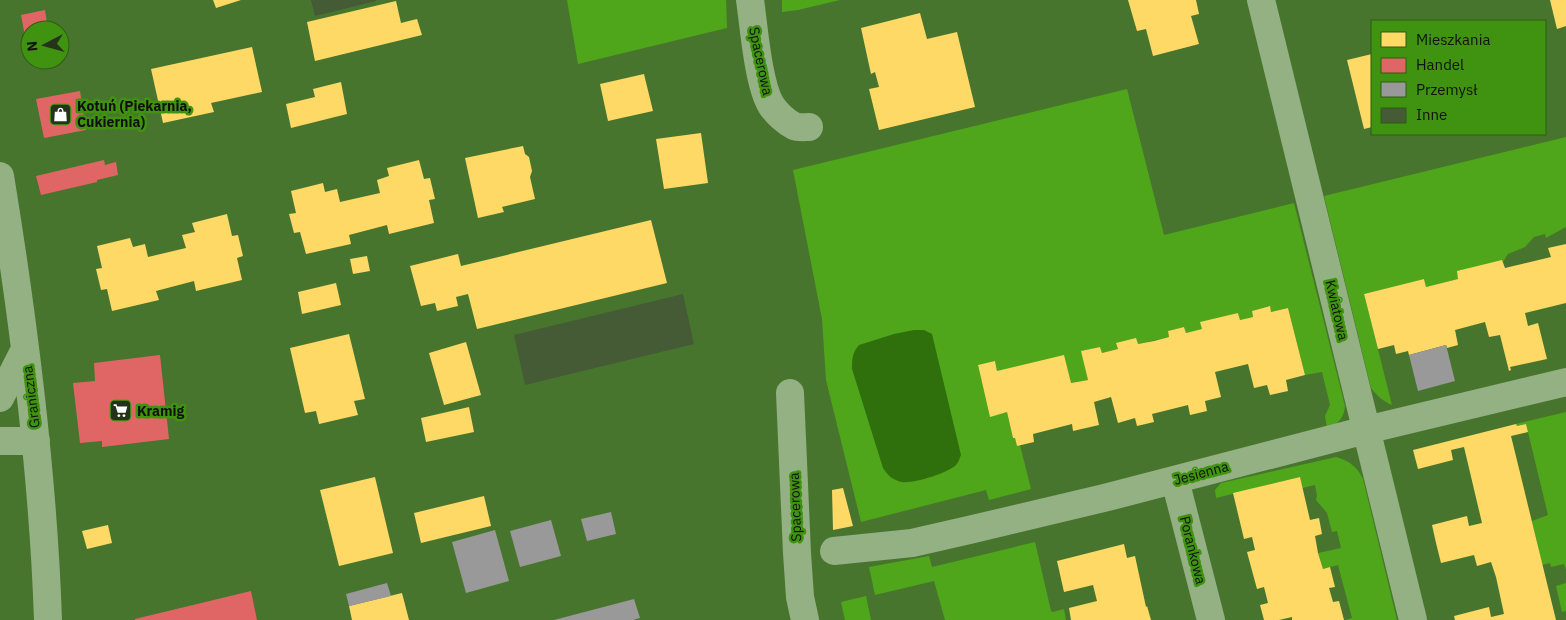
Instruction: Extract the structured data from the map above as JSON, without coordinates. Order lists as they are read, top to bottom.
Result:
{
  "streets": {
    "street": [
      "Spacerowa",
      "Kwiatowa",
      "Graniczna",
      "Jesienna",
      "Porankowa"
    ]
  },
  "crossings": [
    ["Kwiatowa", "Jesienna"],
    ["Jesienna", "Porankowa"]
  ],
  "places": {
    "shop": ["Kotuń (Piekarnia, Cukiernia)"],
    "supermarket": ["Kramig"]
  },
  "legend": [
    "Mieszkania",
    "Handel",
    "Przemysł",
    "Inne"
  ],
  "north": "left"
}
